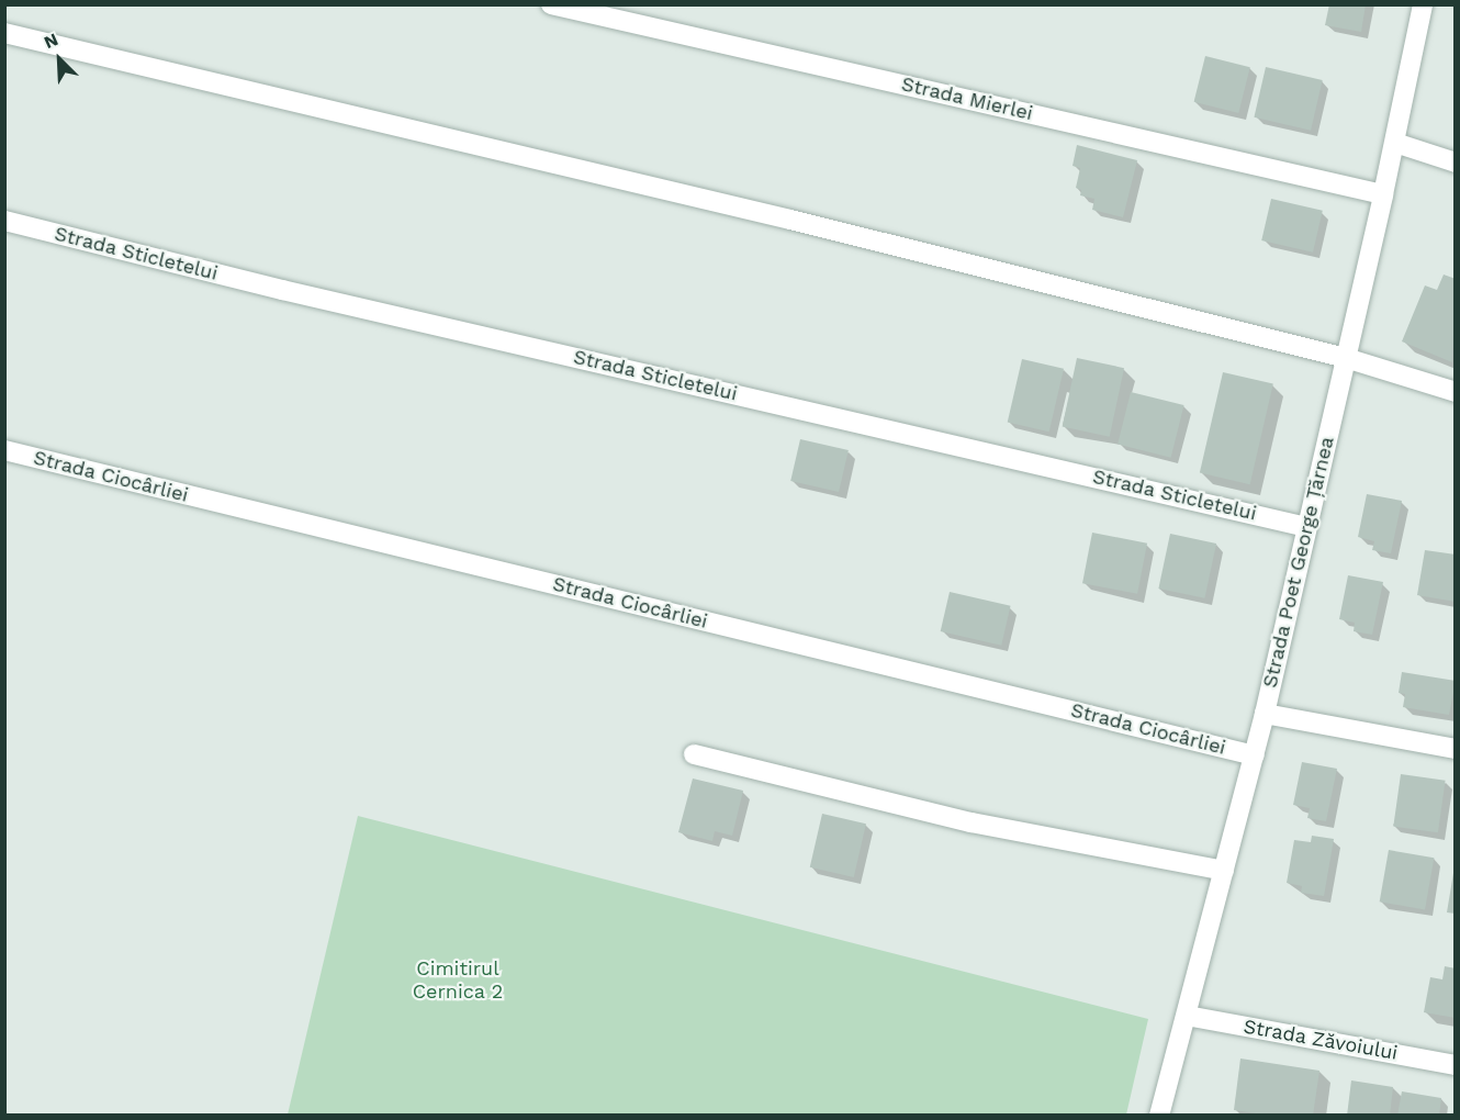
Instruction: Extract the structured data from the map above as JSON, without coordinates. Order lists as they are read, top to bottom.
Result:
{
  "streets": {
    "street": [
      "Strada Mierlei",
      "Strada Sticletelui",
      "Strada Ciocârliei",
      "Strada Poet George Țărnea",
      "Strada Zăvoiului"
    ]
  },
  "crossings": [
    ["Strada Mierlei", "Strada Poet George Țărnea"],
    ["Strada Sticletelui", "Strada Poet George Țărnea"],
    ["Strada Ciocârliei", "Strada Poet George Țărnea"],
    ["Strada Poet George Țărnea", "Strada Zăvoiului"]
  ],
  "parks": ["Cimitirul Cernica 2"],
  "north": "top left"
}
